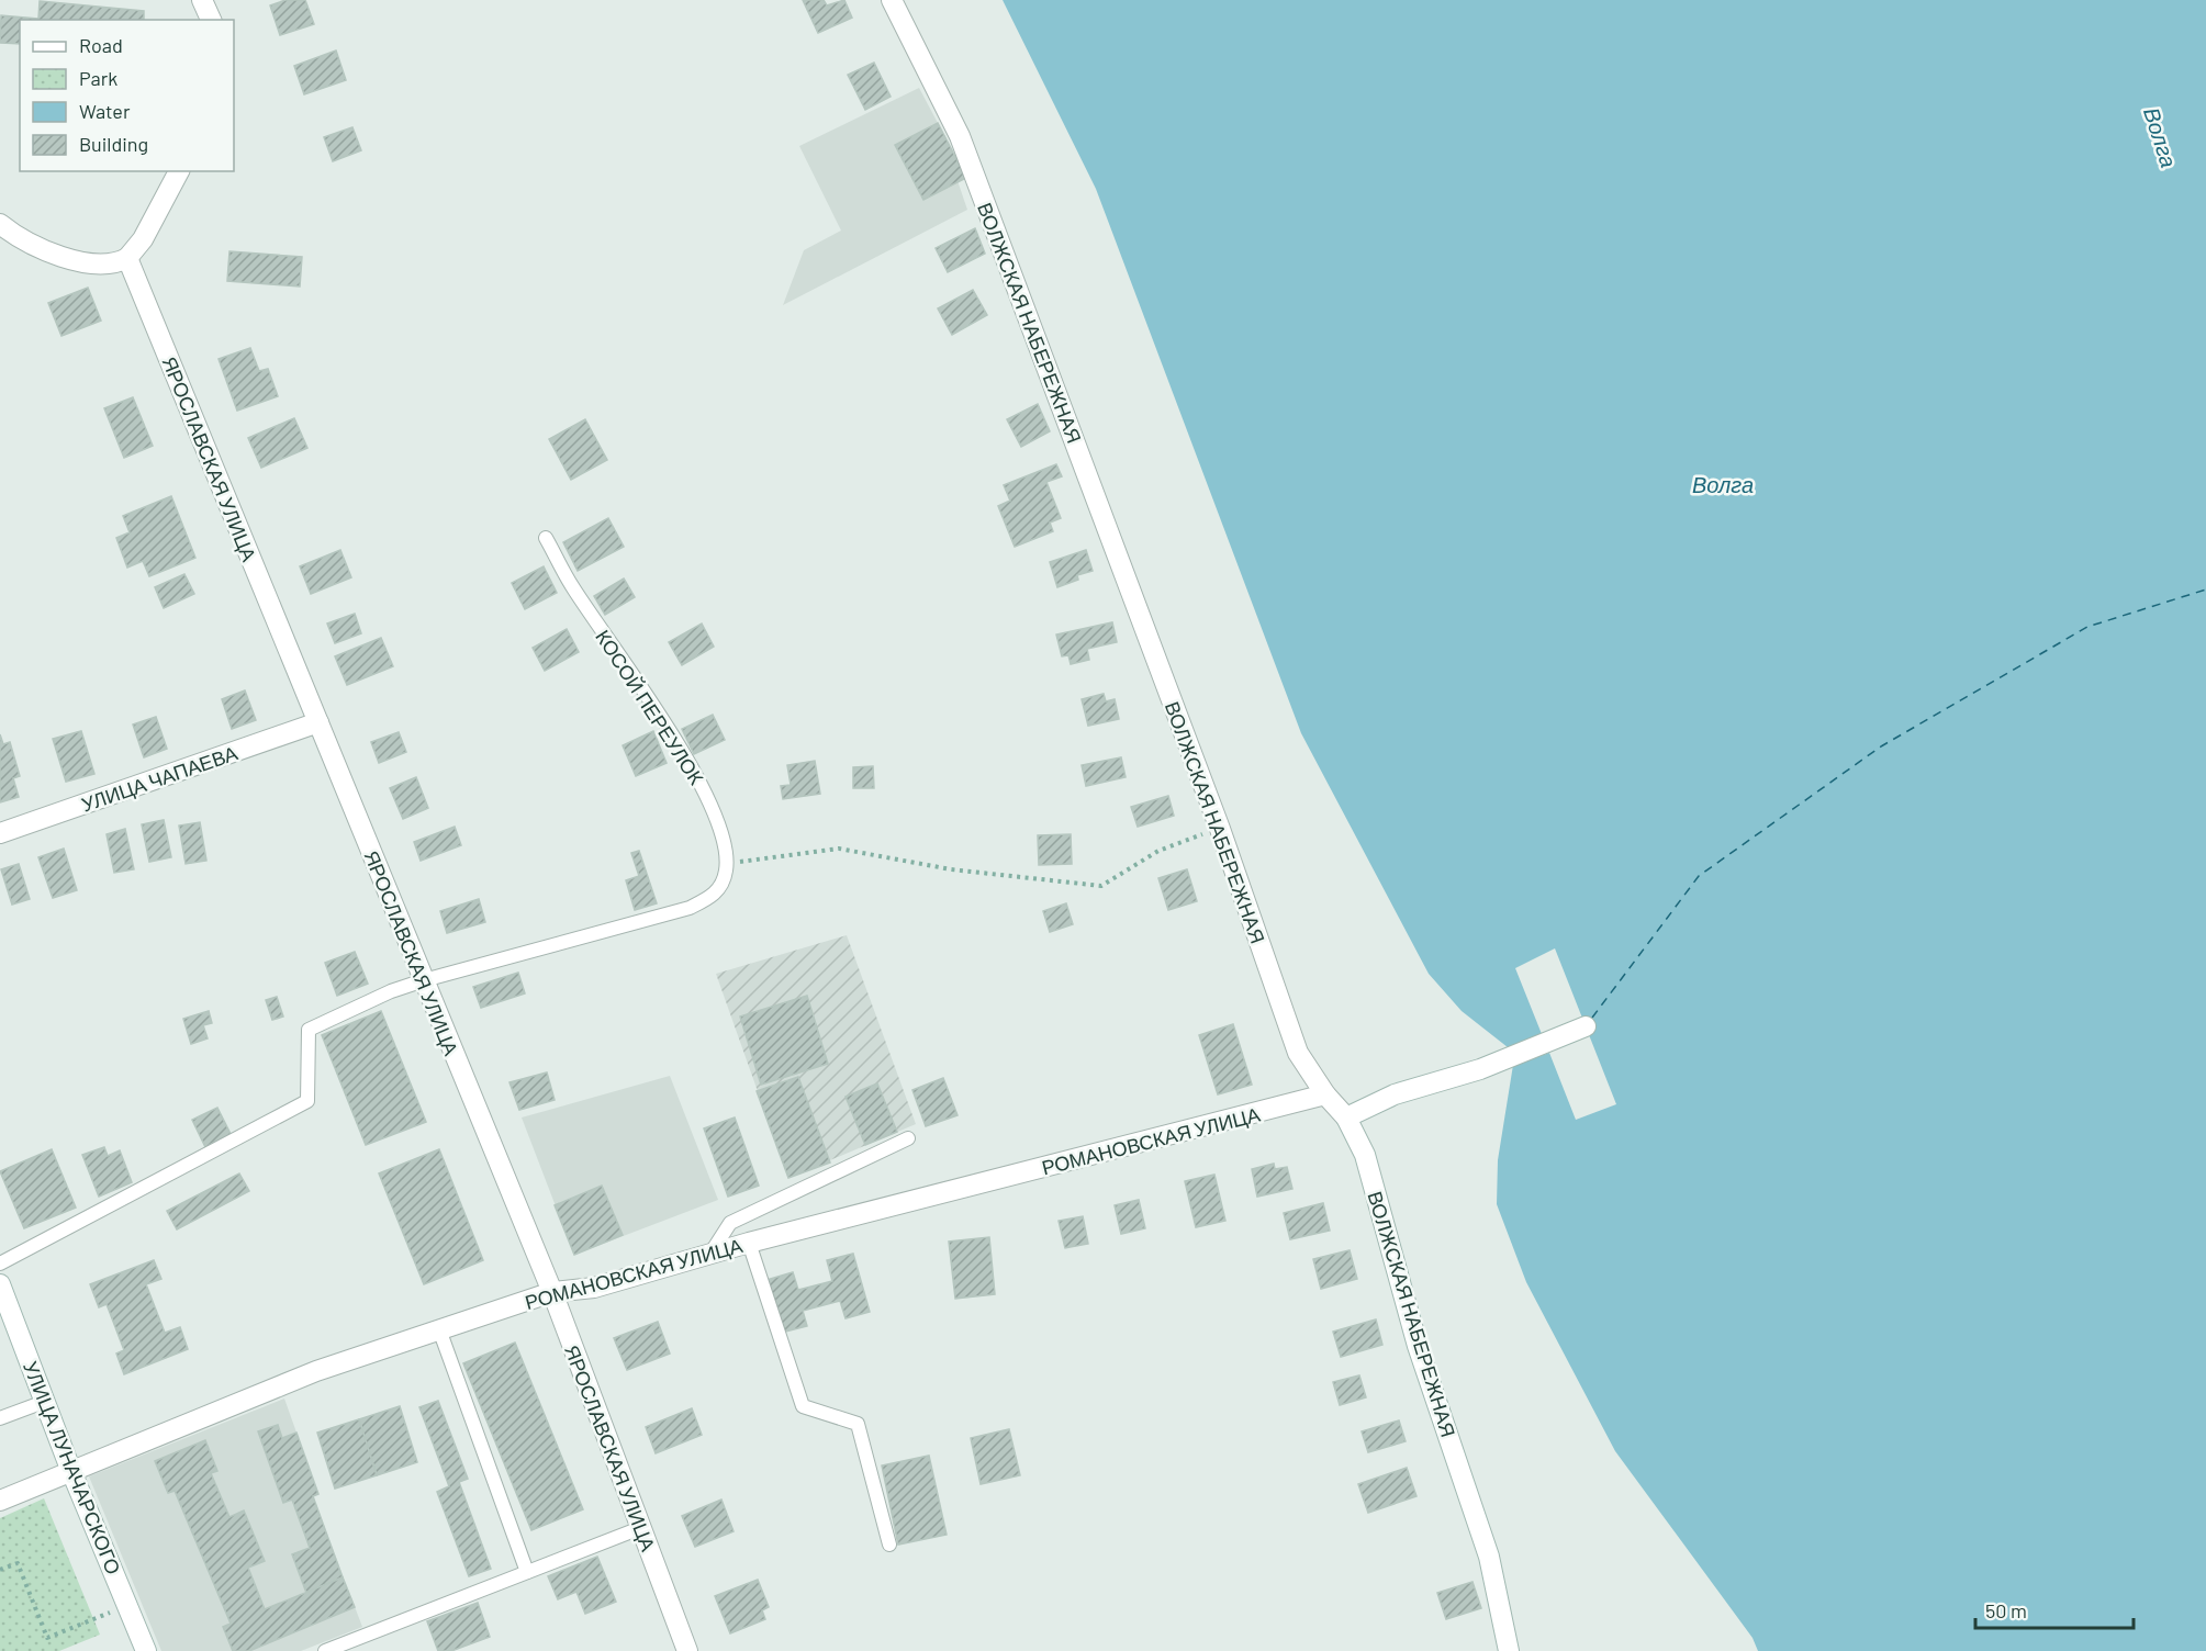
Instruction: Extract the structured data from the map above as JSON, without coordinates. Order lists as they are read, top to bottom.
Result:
{
  "streets": {
    "street": [
      "ВОЛЖСКАЯ НАБЕРЕЖНАЯ",
      "ЯРОСЛАВСКАЯ УЛИЦА",
      "УЛИЦА ЧАПАЕВА",
      "РОМАНОВСКАЯ УЛИЦА",
      "УЛИЦА ЛУНАЧАРСКОГО"
    ],
    "lane": ["КОСОЙ ПЕРЕУЛОК"]
  },
  "crossings": [
    ["ВОЛЖСКАЯ НАБЕРЕЖНАЯ", "РОМАНОВСКАЯ УЛИЦА"],
    ["ЯРОСЛАВСКАЯ УЛИЦА", "УЛИЦА ЧАПАЕВА"],
    ["ЯРОСЛАВСКАЯ УЛИЦА", "РОМАНОВСКАЯ УЛИЦА"],
    ["РОМАНОВСКАЯ УЛИЦА", "УЛИЦА ЛУНАЧАРСКОГО"]
  ],
  "water": ["Волга"],
  "legend": [
    "Road",
    "Park",
    "Water",
    "Building"
  ],
  "scale_bar": "50 m"
}
